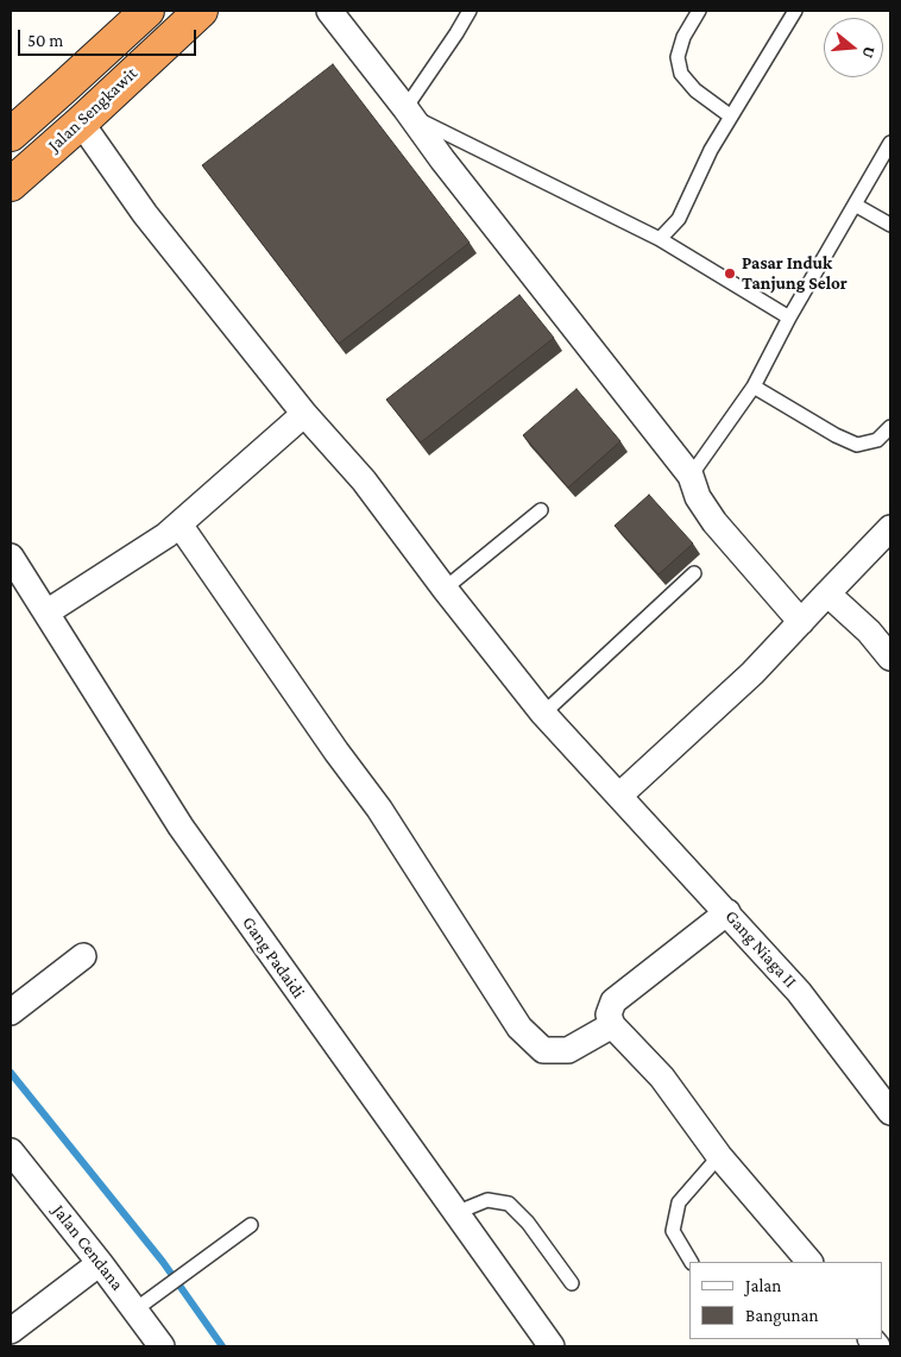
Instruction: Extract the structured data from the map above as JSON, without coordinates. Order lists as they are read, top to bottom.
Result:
{
  "streets": {
    "highway": ["Jalan Sengkawit"],
    "street": ["Gang Niaga II", "Gang Padaidi", "Jalan Cendana"]
  },
  "crossings": [
    ["Jalan Sengkawit", "Gang Niaga II"]
  ],
  "places": ["Pasar Induk Tanjung Selor"],
  "legend": ["Jalan", "Bangunan"],
  "scale_bar": "50 m",
  "north": "right"
}
